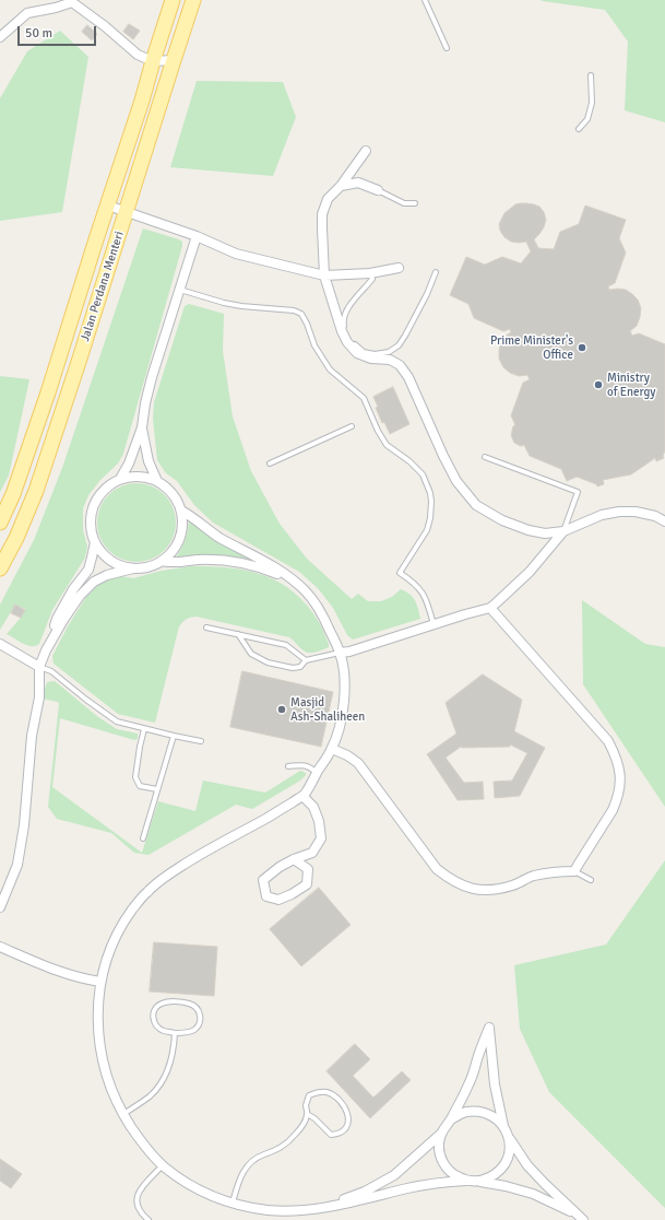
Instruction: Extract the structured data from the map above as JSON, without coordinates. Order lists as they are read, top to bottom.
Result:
{
  "streets": {
    "main road": ["Jalan Perdana Menteri"]
  },
  "places": ["Prime Minister's Office", "Ministry of Energy", "Masjid Ash-Shaliheen"],
  "scale_bar": "50 m"
}
